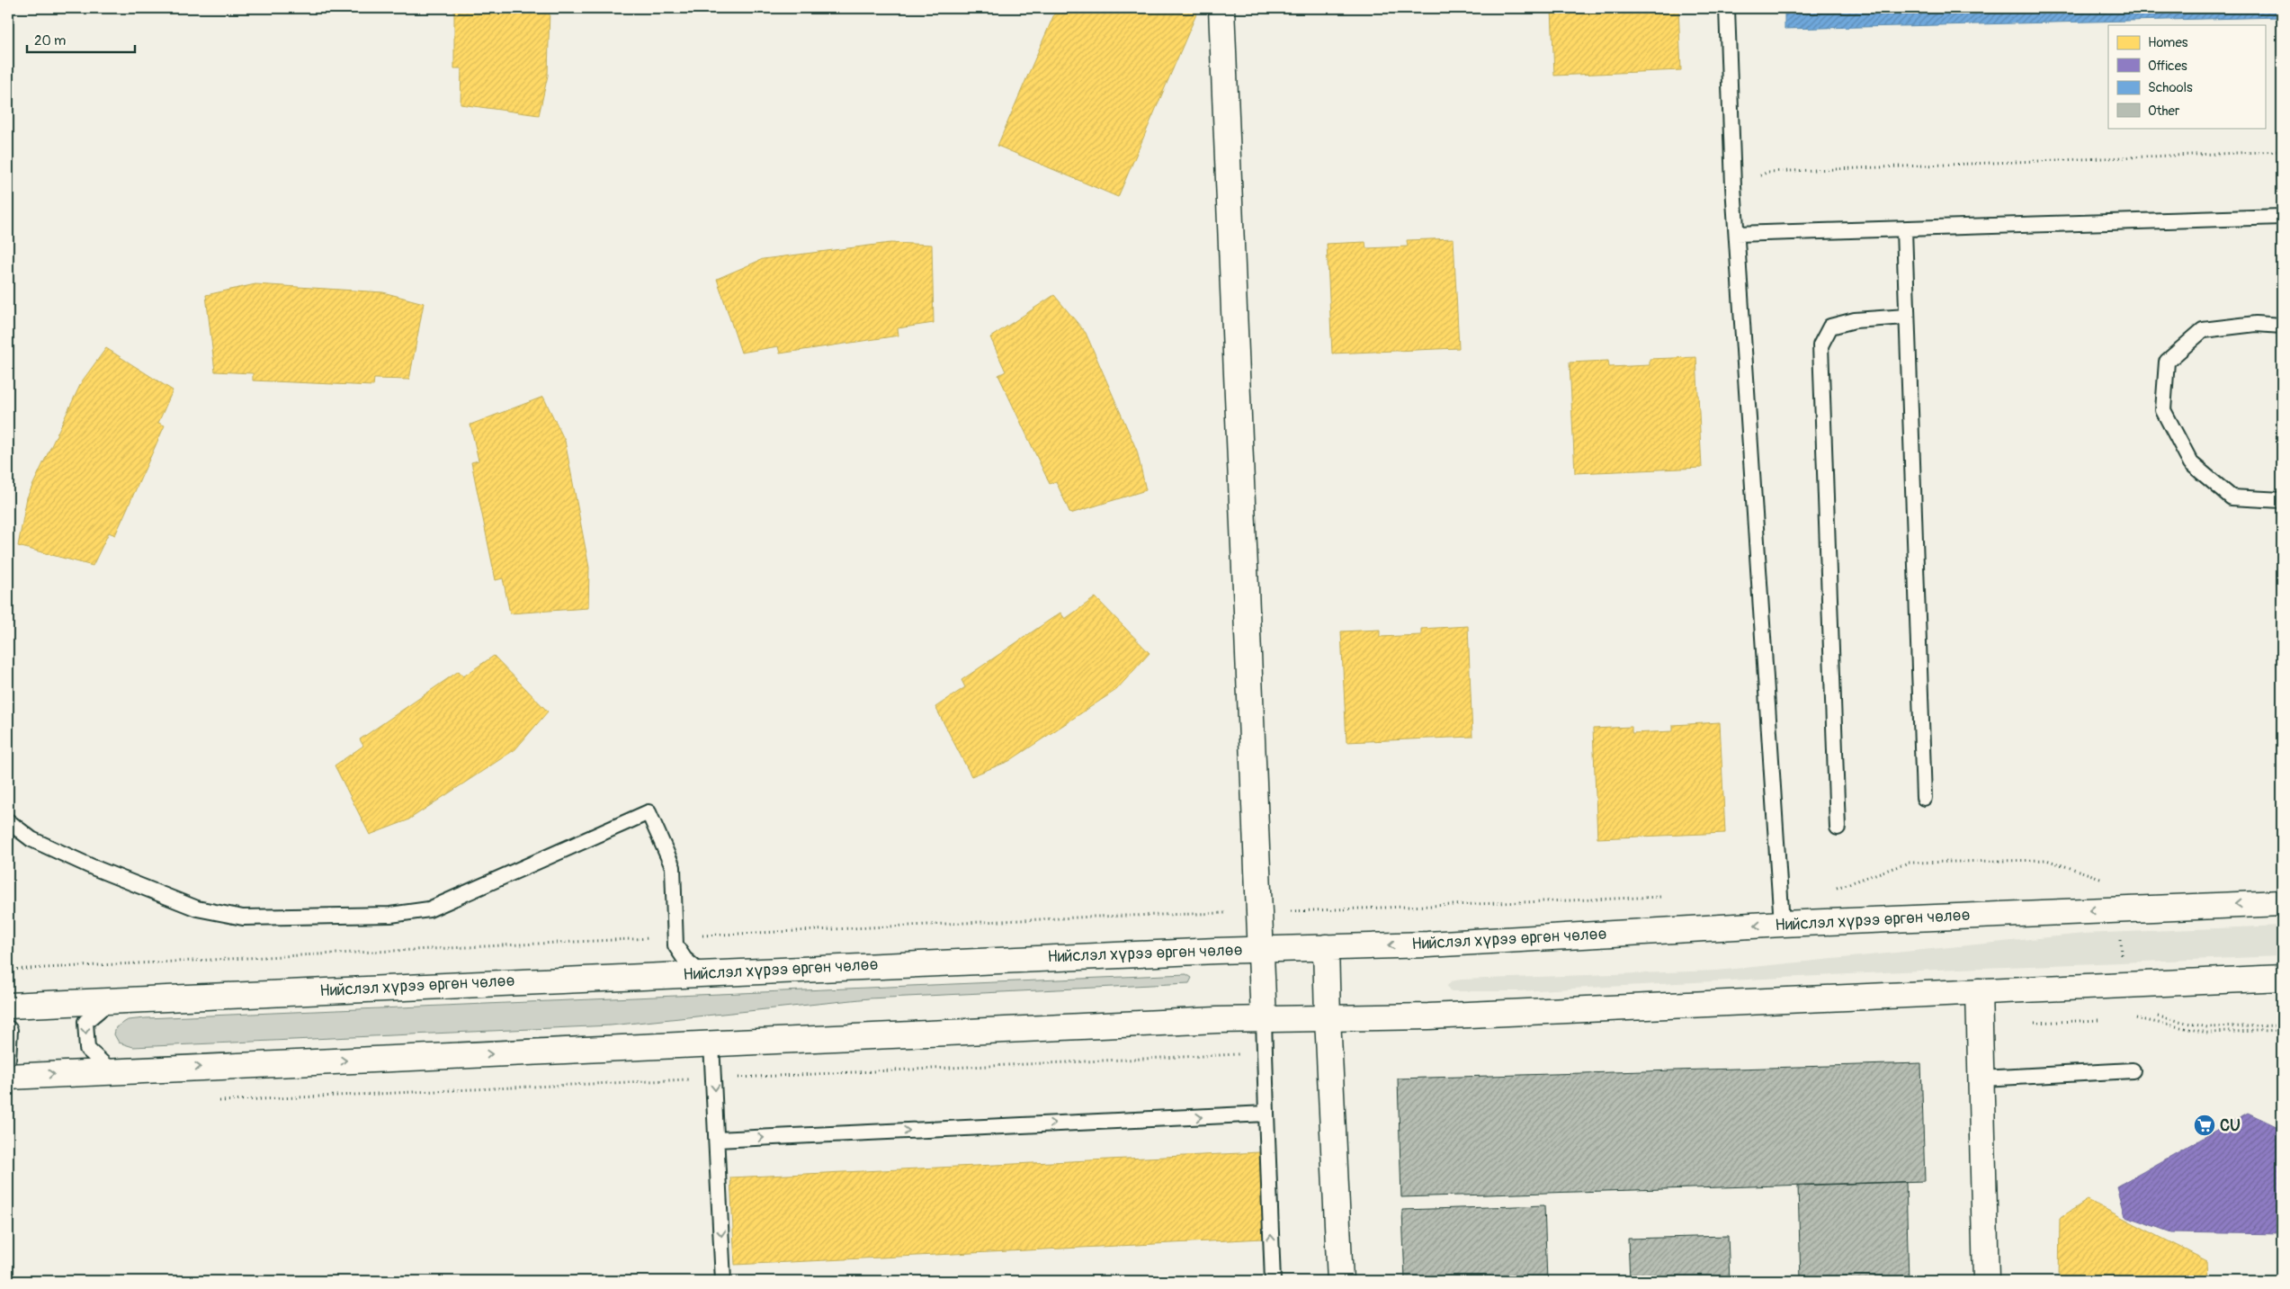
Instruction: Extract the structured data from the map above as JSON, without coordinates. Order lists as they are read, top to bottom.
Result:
{
  "streets": {
    "main road": ["Нийслэл хүрээ өргөн чөлөө"]
  },
  "places": {
    "supermarket": ["CU"]
  },
  "legend": [
    "Homes",
    "Offices",
    "Schools",
    "Other"
  ],
  "scale_bar": "20 m"
}
